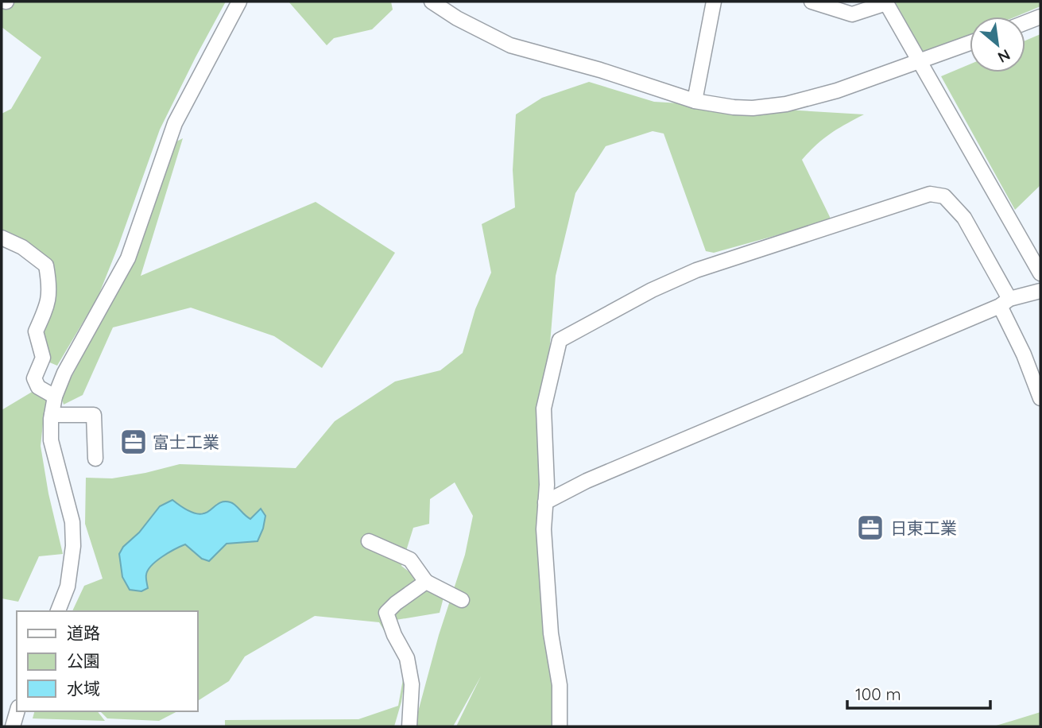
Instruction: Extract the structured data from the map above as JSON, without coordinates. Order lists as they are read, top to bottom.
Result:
{
  "places": {
    "office": ["富士工業", "日東工業"]
  },
  "legend": ["道路", "公園", "水域"],
  "scale_bar": "100 m",
  "north": "bottom right"
}
